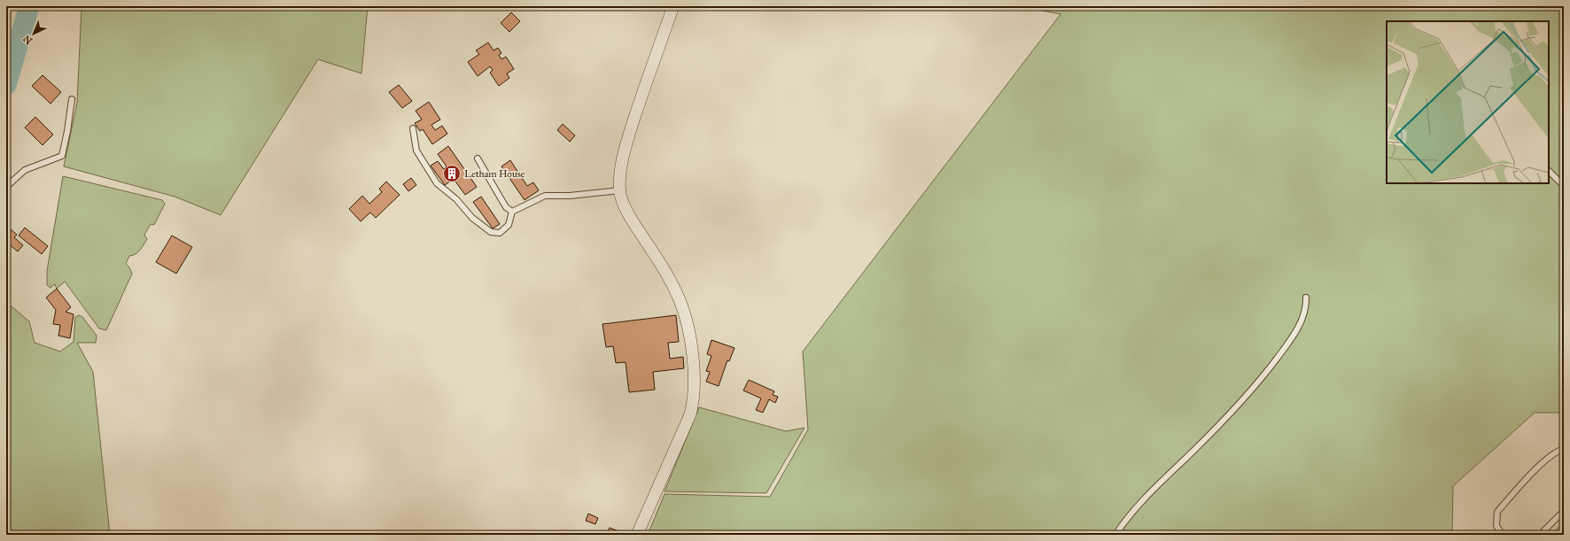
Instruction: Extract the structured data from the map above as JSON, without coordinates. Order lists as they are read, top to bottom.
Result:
{
  "places": {
    "building": ["Letham House"]
  },
  "north": "bottom left"
}
